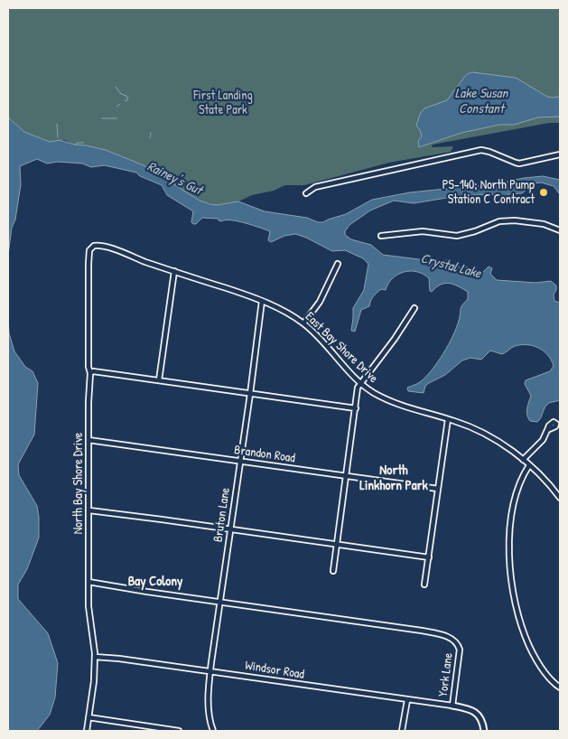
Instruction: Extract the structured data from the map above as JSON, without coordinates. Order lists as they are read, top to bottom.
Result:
{
  "streets": {
    "street": [
      "East Bay Shore Drive",
      "Brandon Road",
      "North Bay Shore Drive",
      "Bruton Lane",
      "Windsor Road",
      "York Lane"
    ]
  },
  "crossings": [
    ["East Bay Shore Drive", "North Bay Shore Drive"],
    ["East Bay Shore Drive", "Bruton Lane"],
    ["Brandon Road", "North Bay Shore Drive"],
    ["Brandon Road", "Bruton Lane"],
    ["North Bay Shore Drive", "Windsor Road"],
    ["Bruton Lane", "Windsor Road"],
    ["Bruton Lane", "York Lane"],
    ["Windsor Road", "York Lane"]
  ],
  "districts": ["North Linkhorn Park", "Bay Colony"],
  "water": ["Lake Susan Constant", "Rainey's Gut", "Crystal Lake"],
  "parks": ["First Landing State Park"],
  "places": ["PS-140; North Pump Station C Contract"]
}
